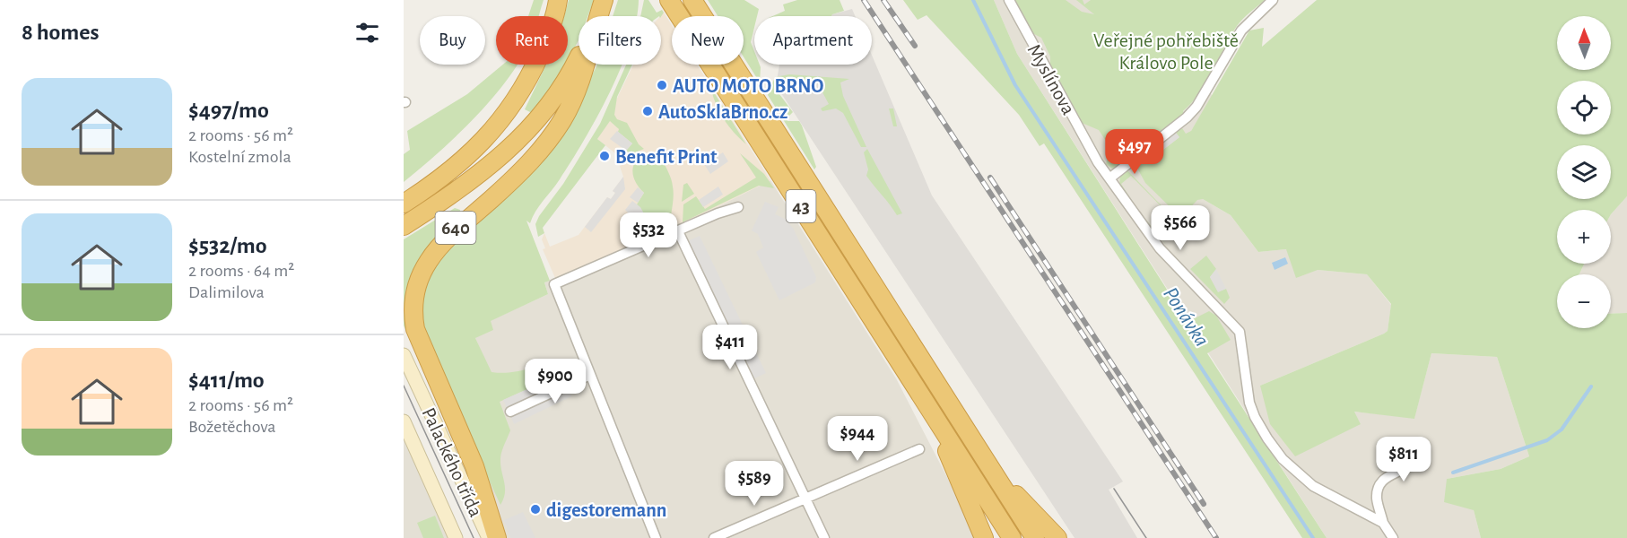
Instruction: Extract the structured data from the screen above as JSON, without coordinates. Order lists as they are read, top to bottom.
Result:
{
  "streets": {
    "highway": ["43", "640"],
    "street": ["Myslínova", "Palackého třída"]
  },
  "water": ["Ponávka"],
  "parks": ["Veřejné pohřebiště Královo Pole"],
  "places": [
    "AUTO MOTO BRNO",
    "AutoSklaBrno.cz",
    "Benefit Print",
    "digestoremann"
  ],
  "north": "top",
  "page": {
    "heading": "8 homes",
    "map_buttons": ["+", "−"],
    "chip": [
      "Buy",
      "Rent",
      "Filters",
      "New",
      "Apartment"
    ],
    "list": [
      {
        "name": "$497/mo",
        "note": "2 rooms · 56 m² · Kostelní zmola"
      },
      {
        "name": "$532/mo",
        "note": "2 rooms · 64 m² · Dalimilova"
      },
      {
        "name": "$411/mo",
        "note": "2 rooms · 56 m² · Božetěchova"
      }
    ],
    "price": [
      "$497",
      "$566",
      "$532",
      "$411",
      "$900",
      "$944",
      "$811",
      "$589"
    ]
  }
}
